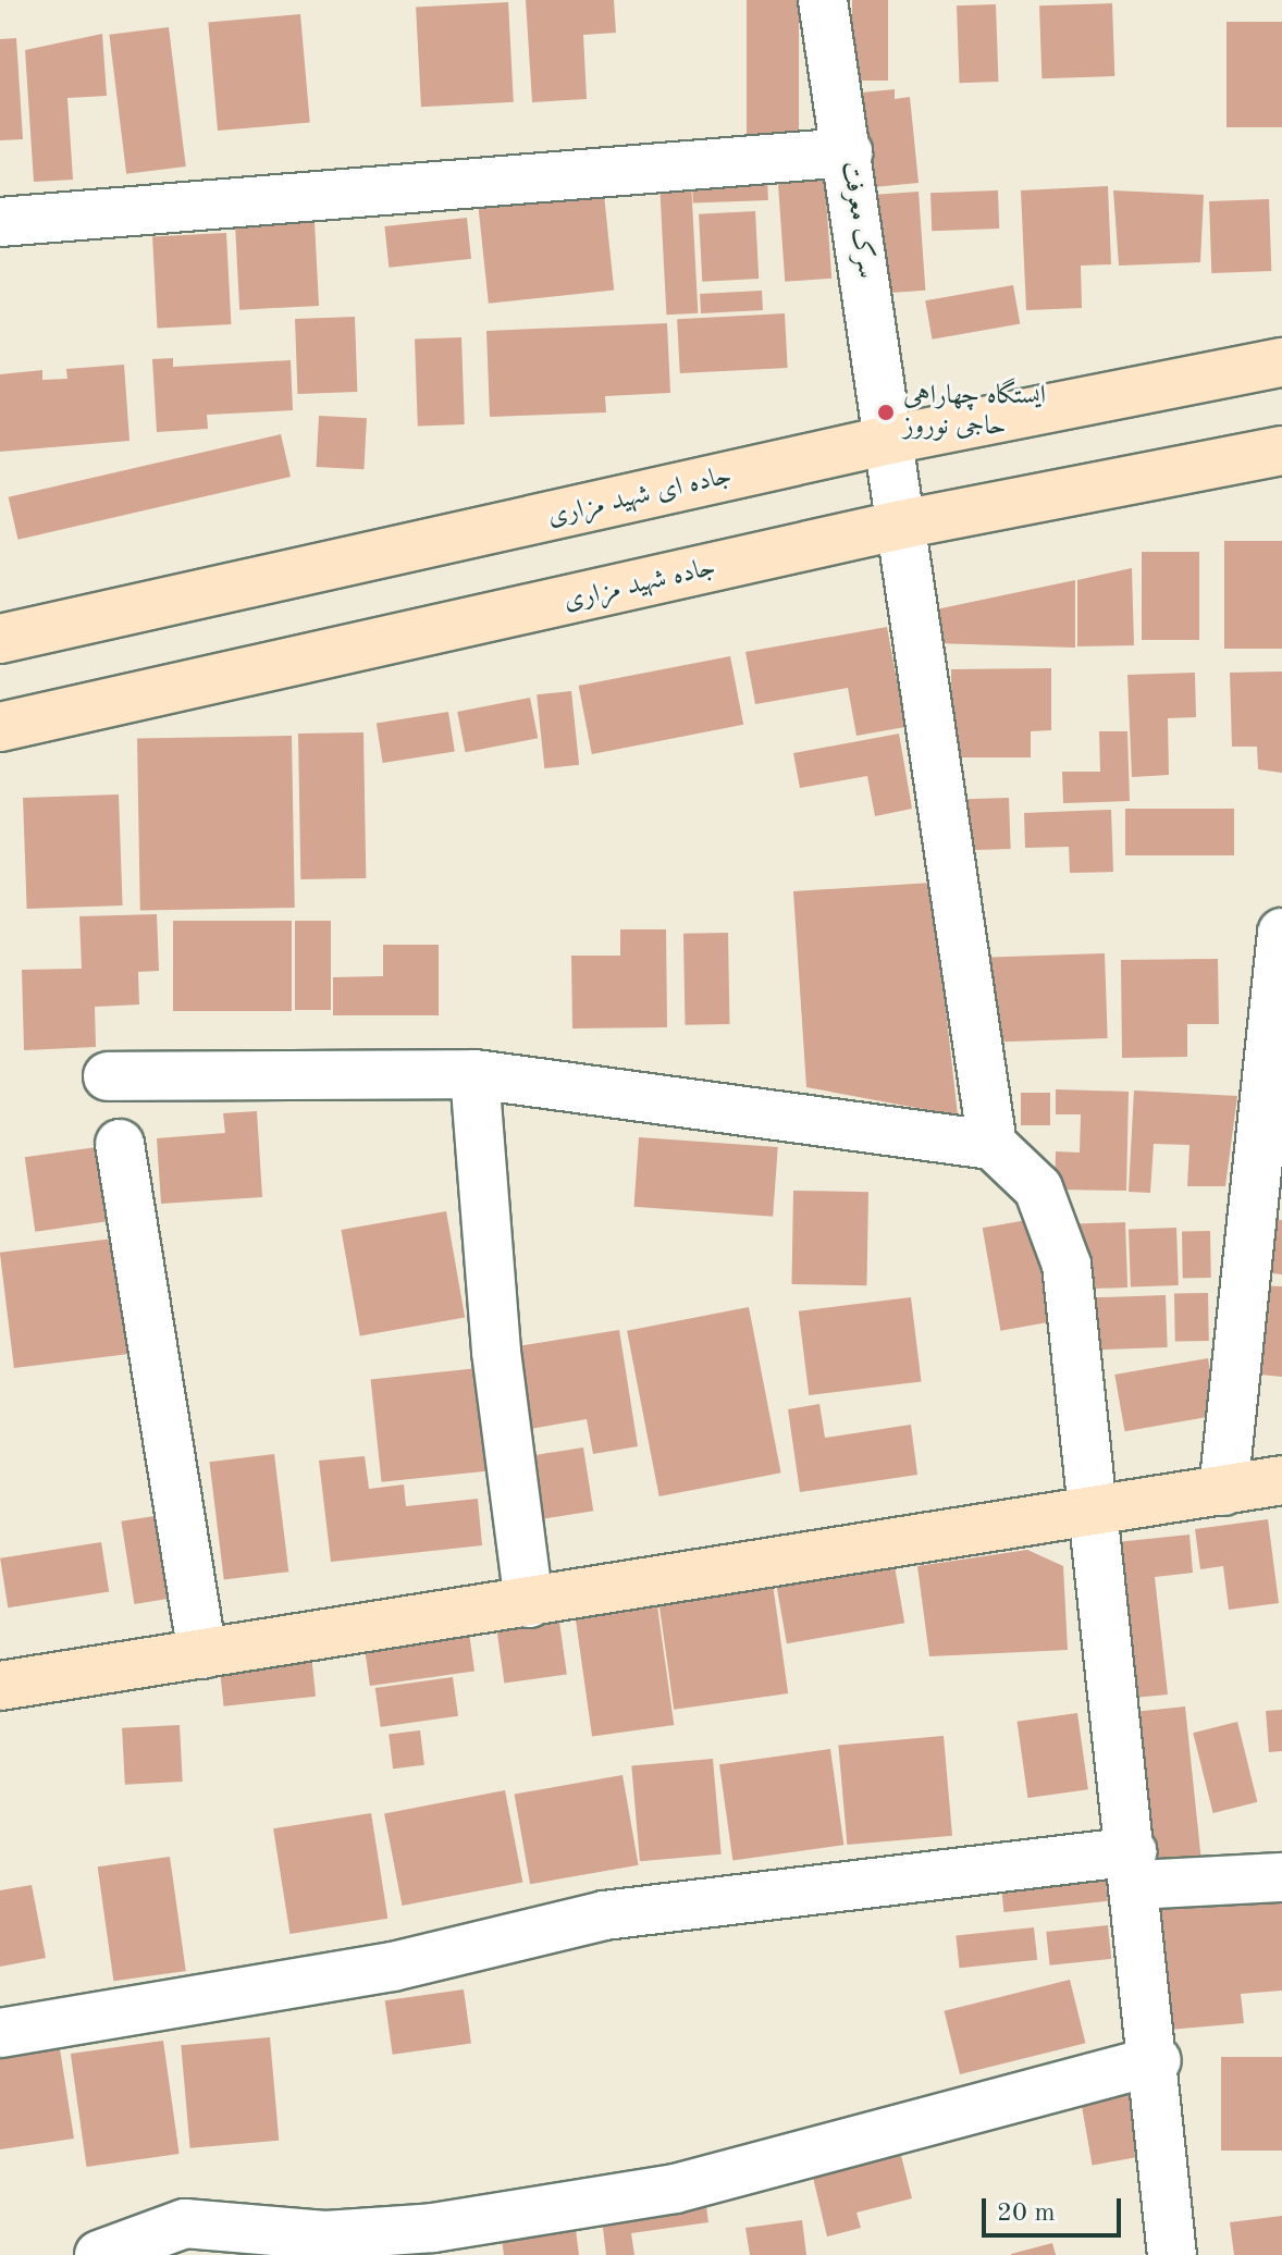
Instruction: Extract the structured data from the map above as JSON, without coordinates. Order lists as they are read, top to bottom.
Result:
{
  "streets": {
    "main road": ["جاده ای شهید مزاری", "جاده شهید مزاری"],
    "street": ["سرک معرفت"]
  },
  "crossings": [
    ["سرک معرفت", "جاده ای شهید مزاری"],
    ["سرک معرفت", "جاده شهید مزاری"]
  ],
  "places": ["ایستگاه چهاراهی حاجی نوروز"],
  "scale_bar": "20 m"
}
